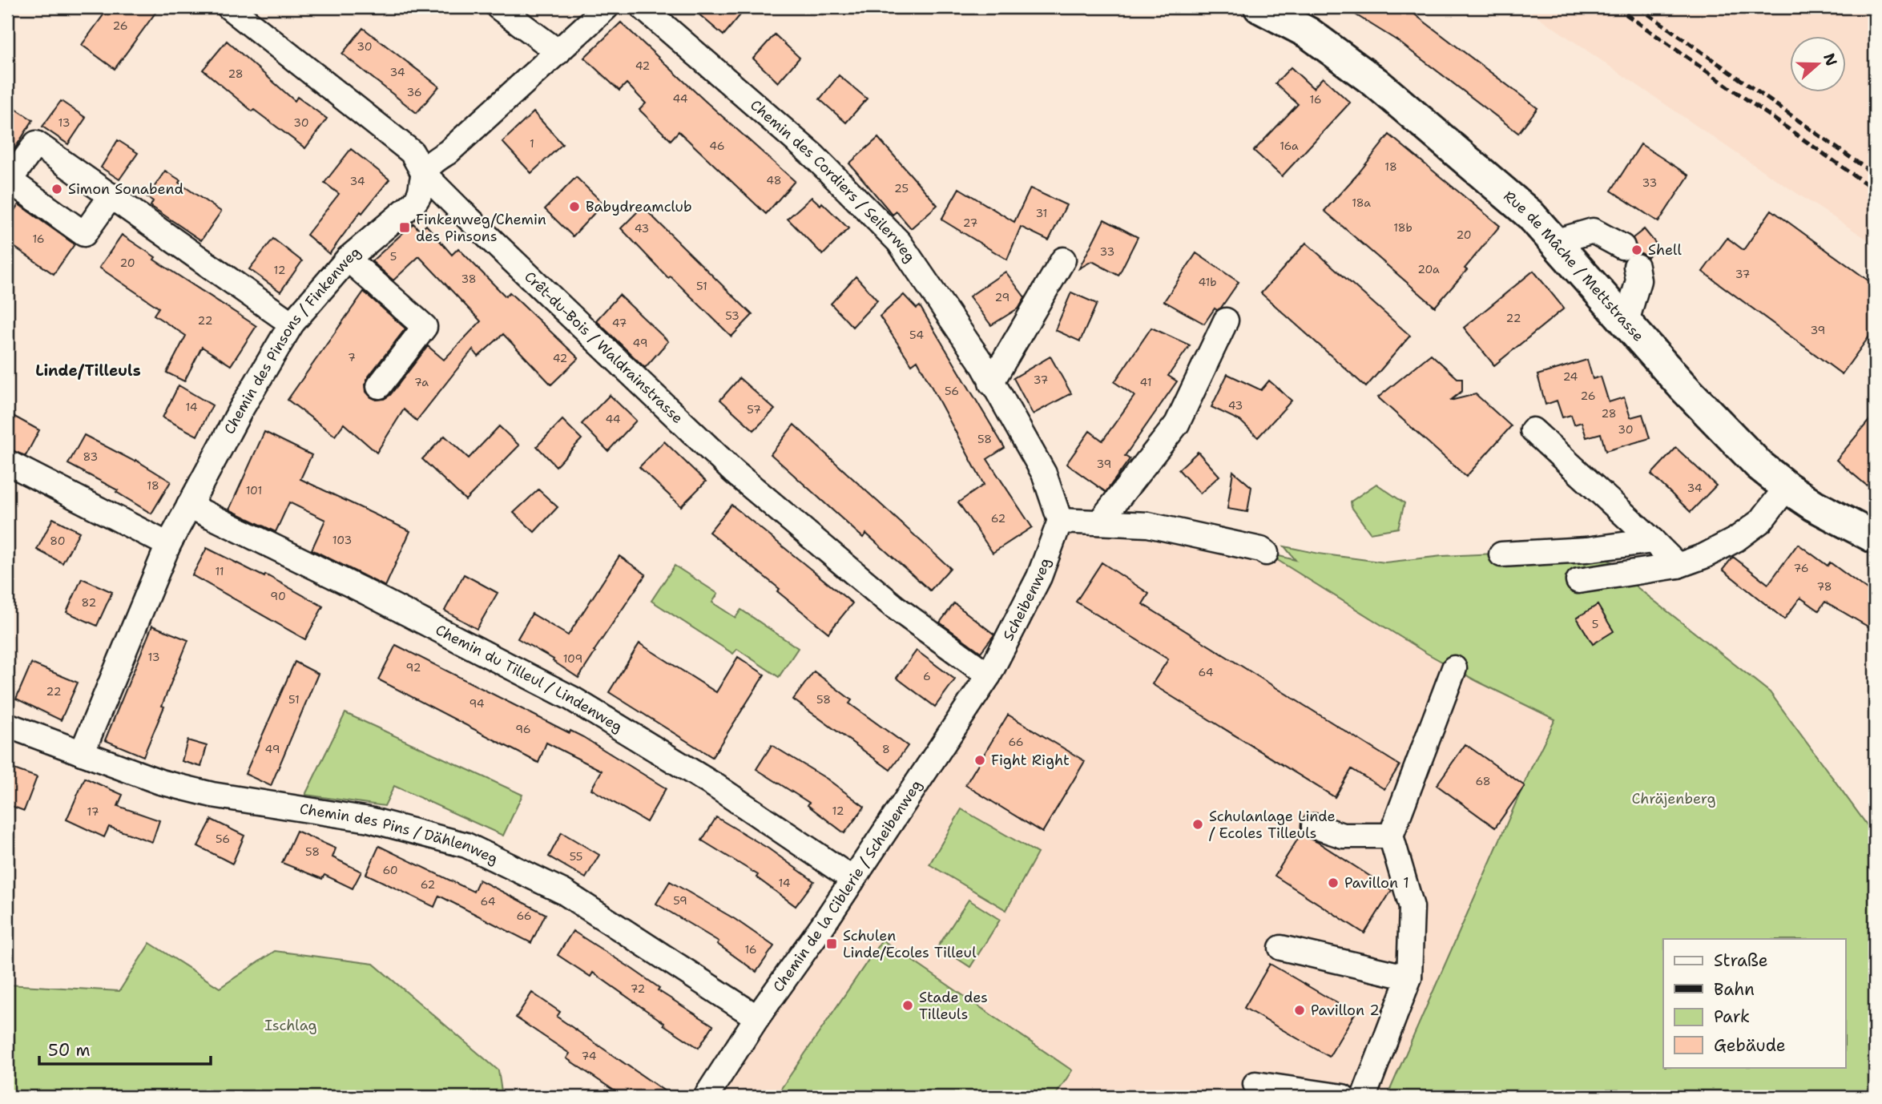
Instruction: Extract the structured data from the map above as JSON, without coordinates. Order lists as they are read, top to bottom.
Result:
{
  "streets": {
    "main road": ["Rue de Mâche / Mettstrasse"],
    "street": [
      "Chemin des Cordiers / Seilerweg",
      "Chemin des Pinsons / Finkenweg",
      "Crêt-du-Bois / Waldrainstrasse",
      "Scheibenweg",
      "Chemin du Tilleul / Lindenweg",
      "Chemin des Pins / Dählenweg",
      "Chemin de la Ciblerie / Scheibenweg"
    ]
  },
  "crossings": [
    ["Chemin des Cordiers / Seilerweg", "Scheibenweg"],
    ["Chemin des Pinsons / Finkenweg", "Crêt-du-Bois / Waldrainstrasse"],
    ["Chemin des Pinsons / Finkenweg", "Chemin du Tilleul / Lindenweg"],
    ["Chemin des Pinsons / Finkenweg", "Chemin des Pins / Dählenweg"],
    ["Crêt-du-Bois / Waldrainstrasse", "Scheibenweg"],
    ["Crêt-du-Bois / Waldrainstrasse", "Chemin de la Ciblerie / Scheibenweg"],
    ["Scheibenweg", "Chemin de la Ciblerie / Scheibenweg"],
    ["Chemin du Tilleul / Lindenweg", "Chemin de la Ciblerie / Scheibenweg"],
    ["Chemin des Pins / Dählenweg", "Chemin de la Ciblerie / Scheibenweg"]
  ],
  "districts": ["Linde/Tilleuls"],
  "parks": ["Chräjenberg", "Ischlag"],
  "places": {
    "other": [
      "Simon Sonabend",
      "Babydreamclub",
      "Shell",
      "Fight Right",
      "Schulanlage Linde / Ecoles Tilleuls",
      "Pavillon 1",
      "Stade des Tilleuls",
      "Pavillon 2"
    ],
    "transit": ["Finkenweg/Chemin des Pinsons", "Schulen Linde/Ecoles Tilleul"]
  },
  "house_numbers": [
    "26",
    "30",
    "42",
    "34",
    "28",
    "36",
    "44",
    "16",
    "13",
    "30",
    "1",
    "46",
    "16a",
    "18",
    "48",
    "34",
    "33",
    "25",
    "18a",
    "31",
    "27",
    "18b",
    "43",
    "20",
    "16",
    "33",
    "5",
    "20",
    "20a",
    "12",
    "37",
    "38",
    "41b",
    "51",
    "29",
    "53",
    "22",
    "22",
    "47",
    "39",
    "54",
    "49",
    "7",
    "42",
    "24",
    "37",
    "7a",
    "41",
    "56",
    "26",
    "43",
    "14",
    "57",
    "28",
    "44",
    "30",
    "58",
    "83",
    "39",
    "18",
    "34",
    "101",
    "62",
    "103",
    "80",
    "76",
    "11",
    "78",
    "90",
    "82",
    "5",
    "13",
    "109",
    "92",
    "64",
    "6",
    "22",
    "51",
    "58",
    "94",
    "96",
    "66",
    "49",
    "8",
    "68",
    "12",
    "17",
    "56",
    "58",
    "55",
    "60",
    "14",
    "62",
    "59",
    "64",
    "66",
    "16",
    "72",
    "74"
  ],
  "legend": [
    "Straße",
    "Bahn",
    "Park",
    "Gebäude"
  ],
  "scale_bar": "50 m",
  "north": "right"
}
